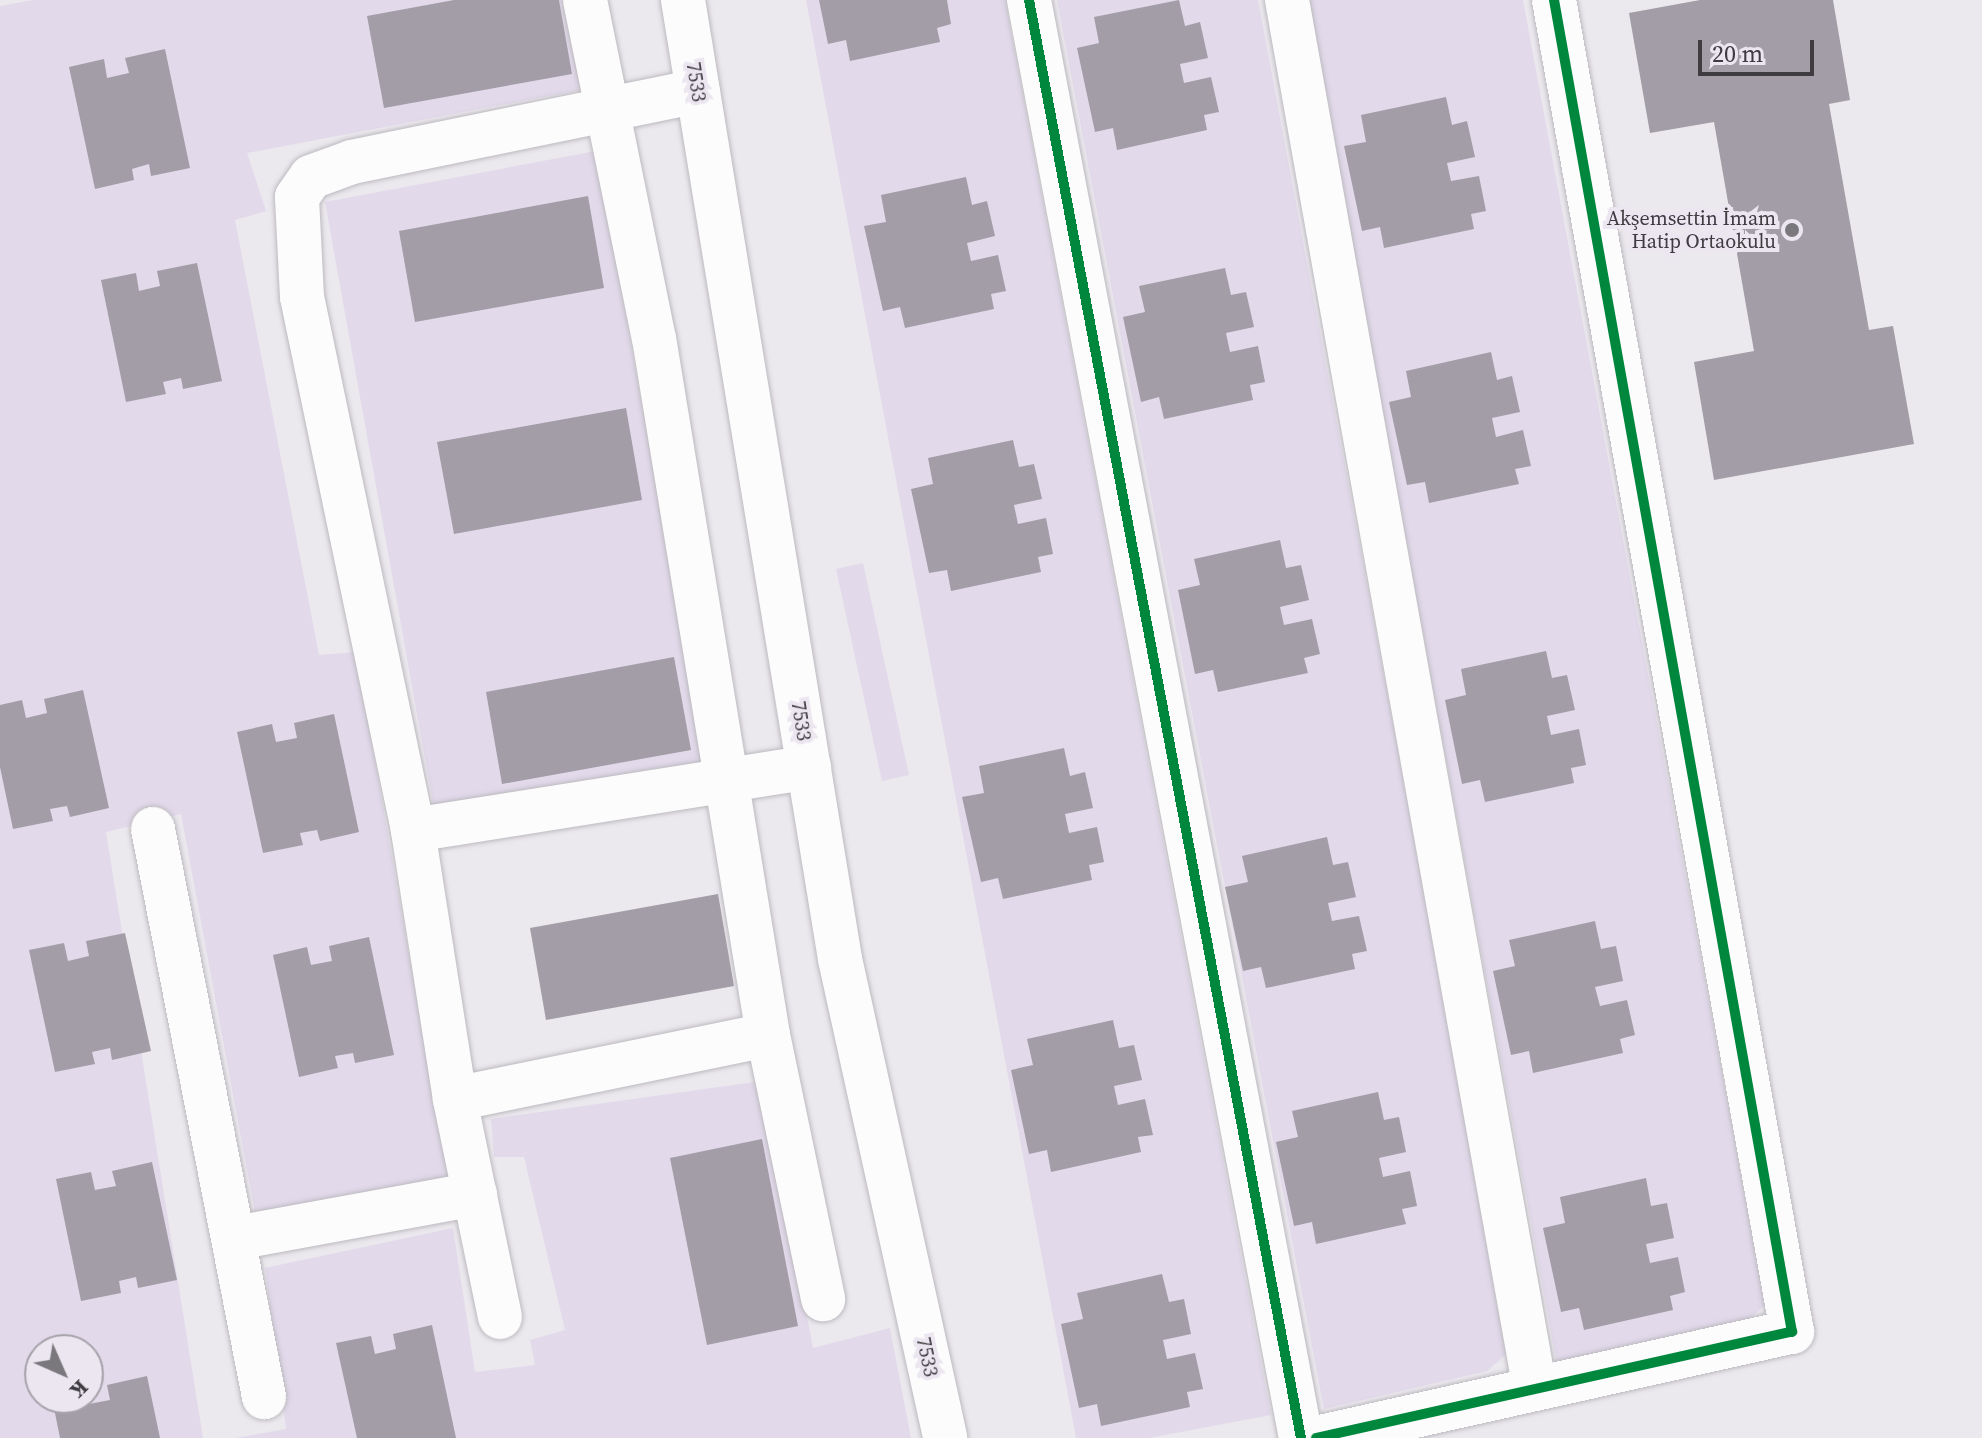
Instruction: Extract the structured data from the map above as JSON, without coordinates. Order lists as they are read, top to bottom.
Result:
{
  "streets": {
    "street": ["7533"]
  },
  "places": ["Akşemsettin İmam Hatip Ortaokulu"],
  "scale_bar": "20 m",
  "north": "bottom right"
}
